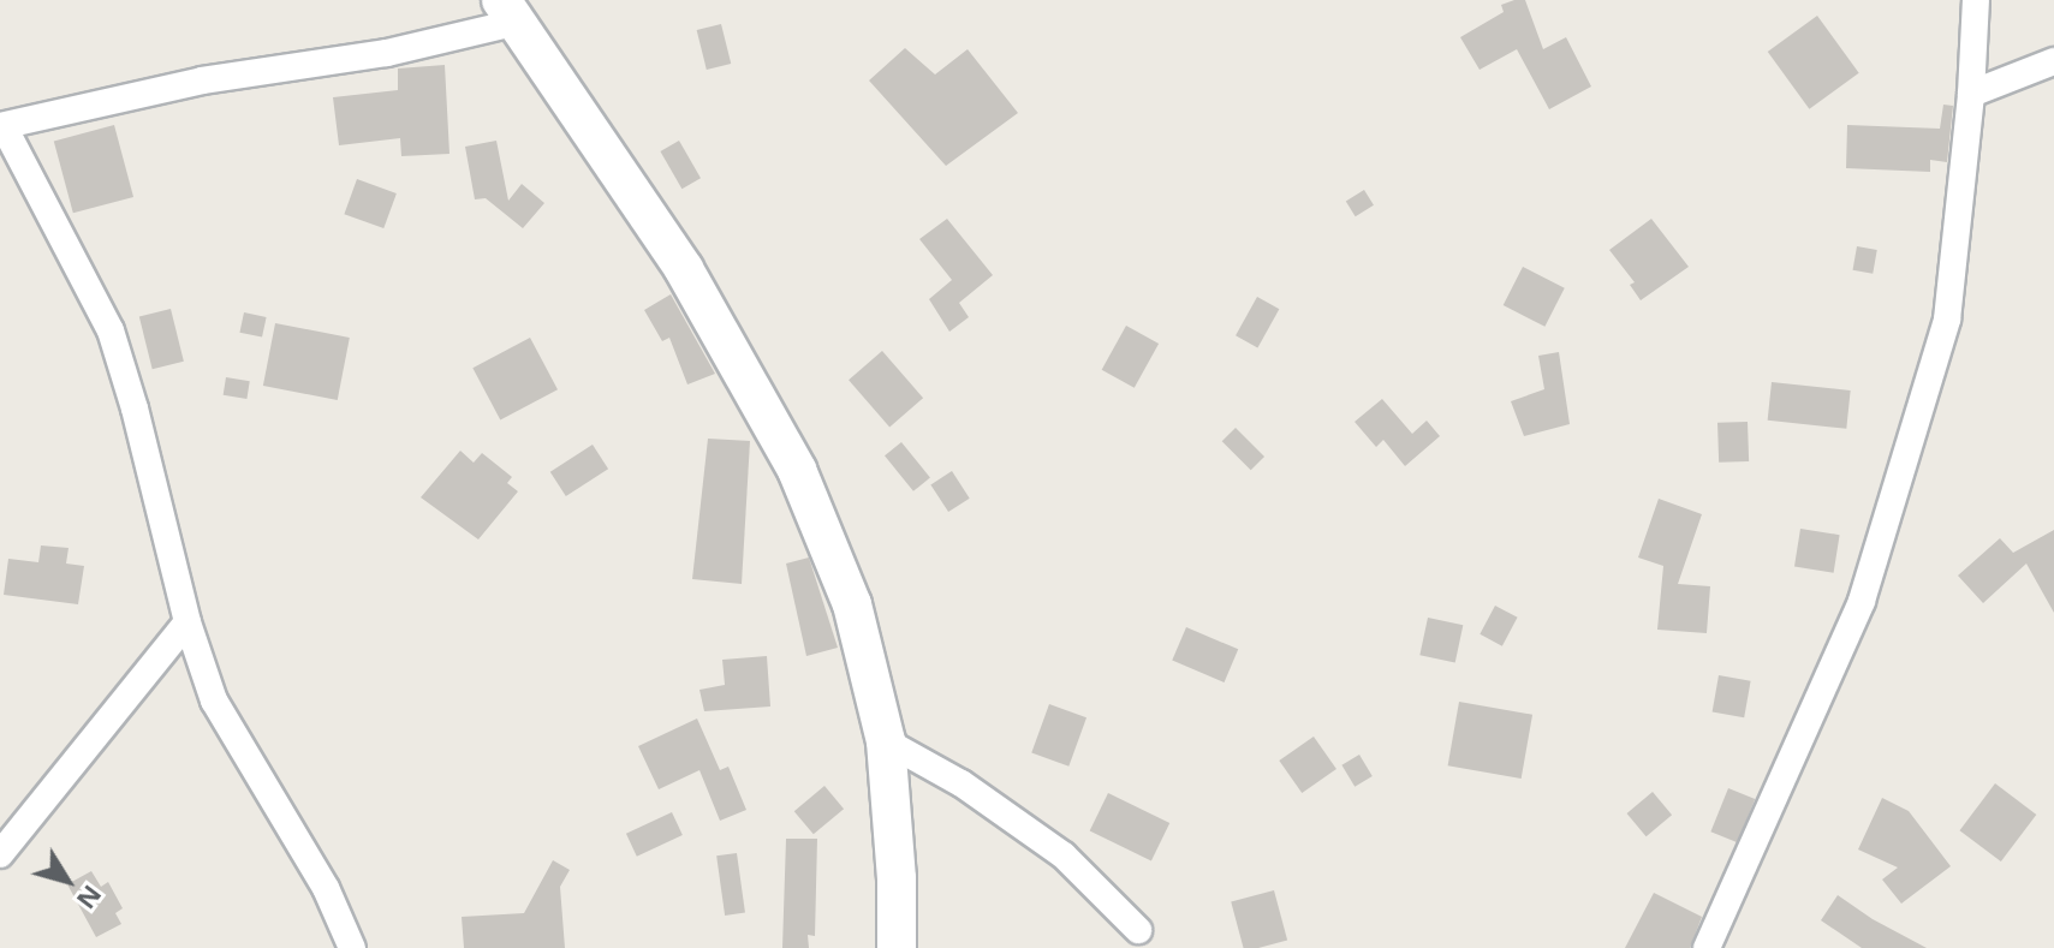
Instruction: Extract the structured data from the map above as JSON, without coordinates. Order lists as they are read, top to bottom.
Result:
{
  "north": "bottom right"
}
